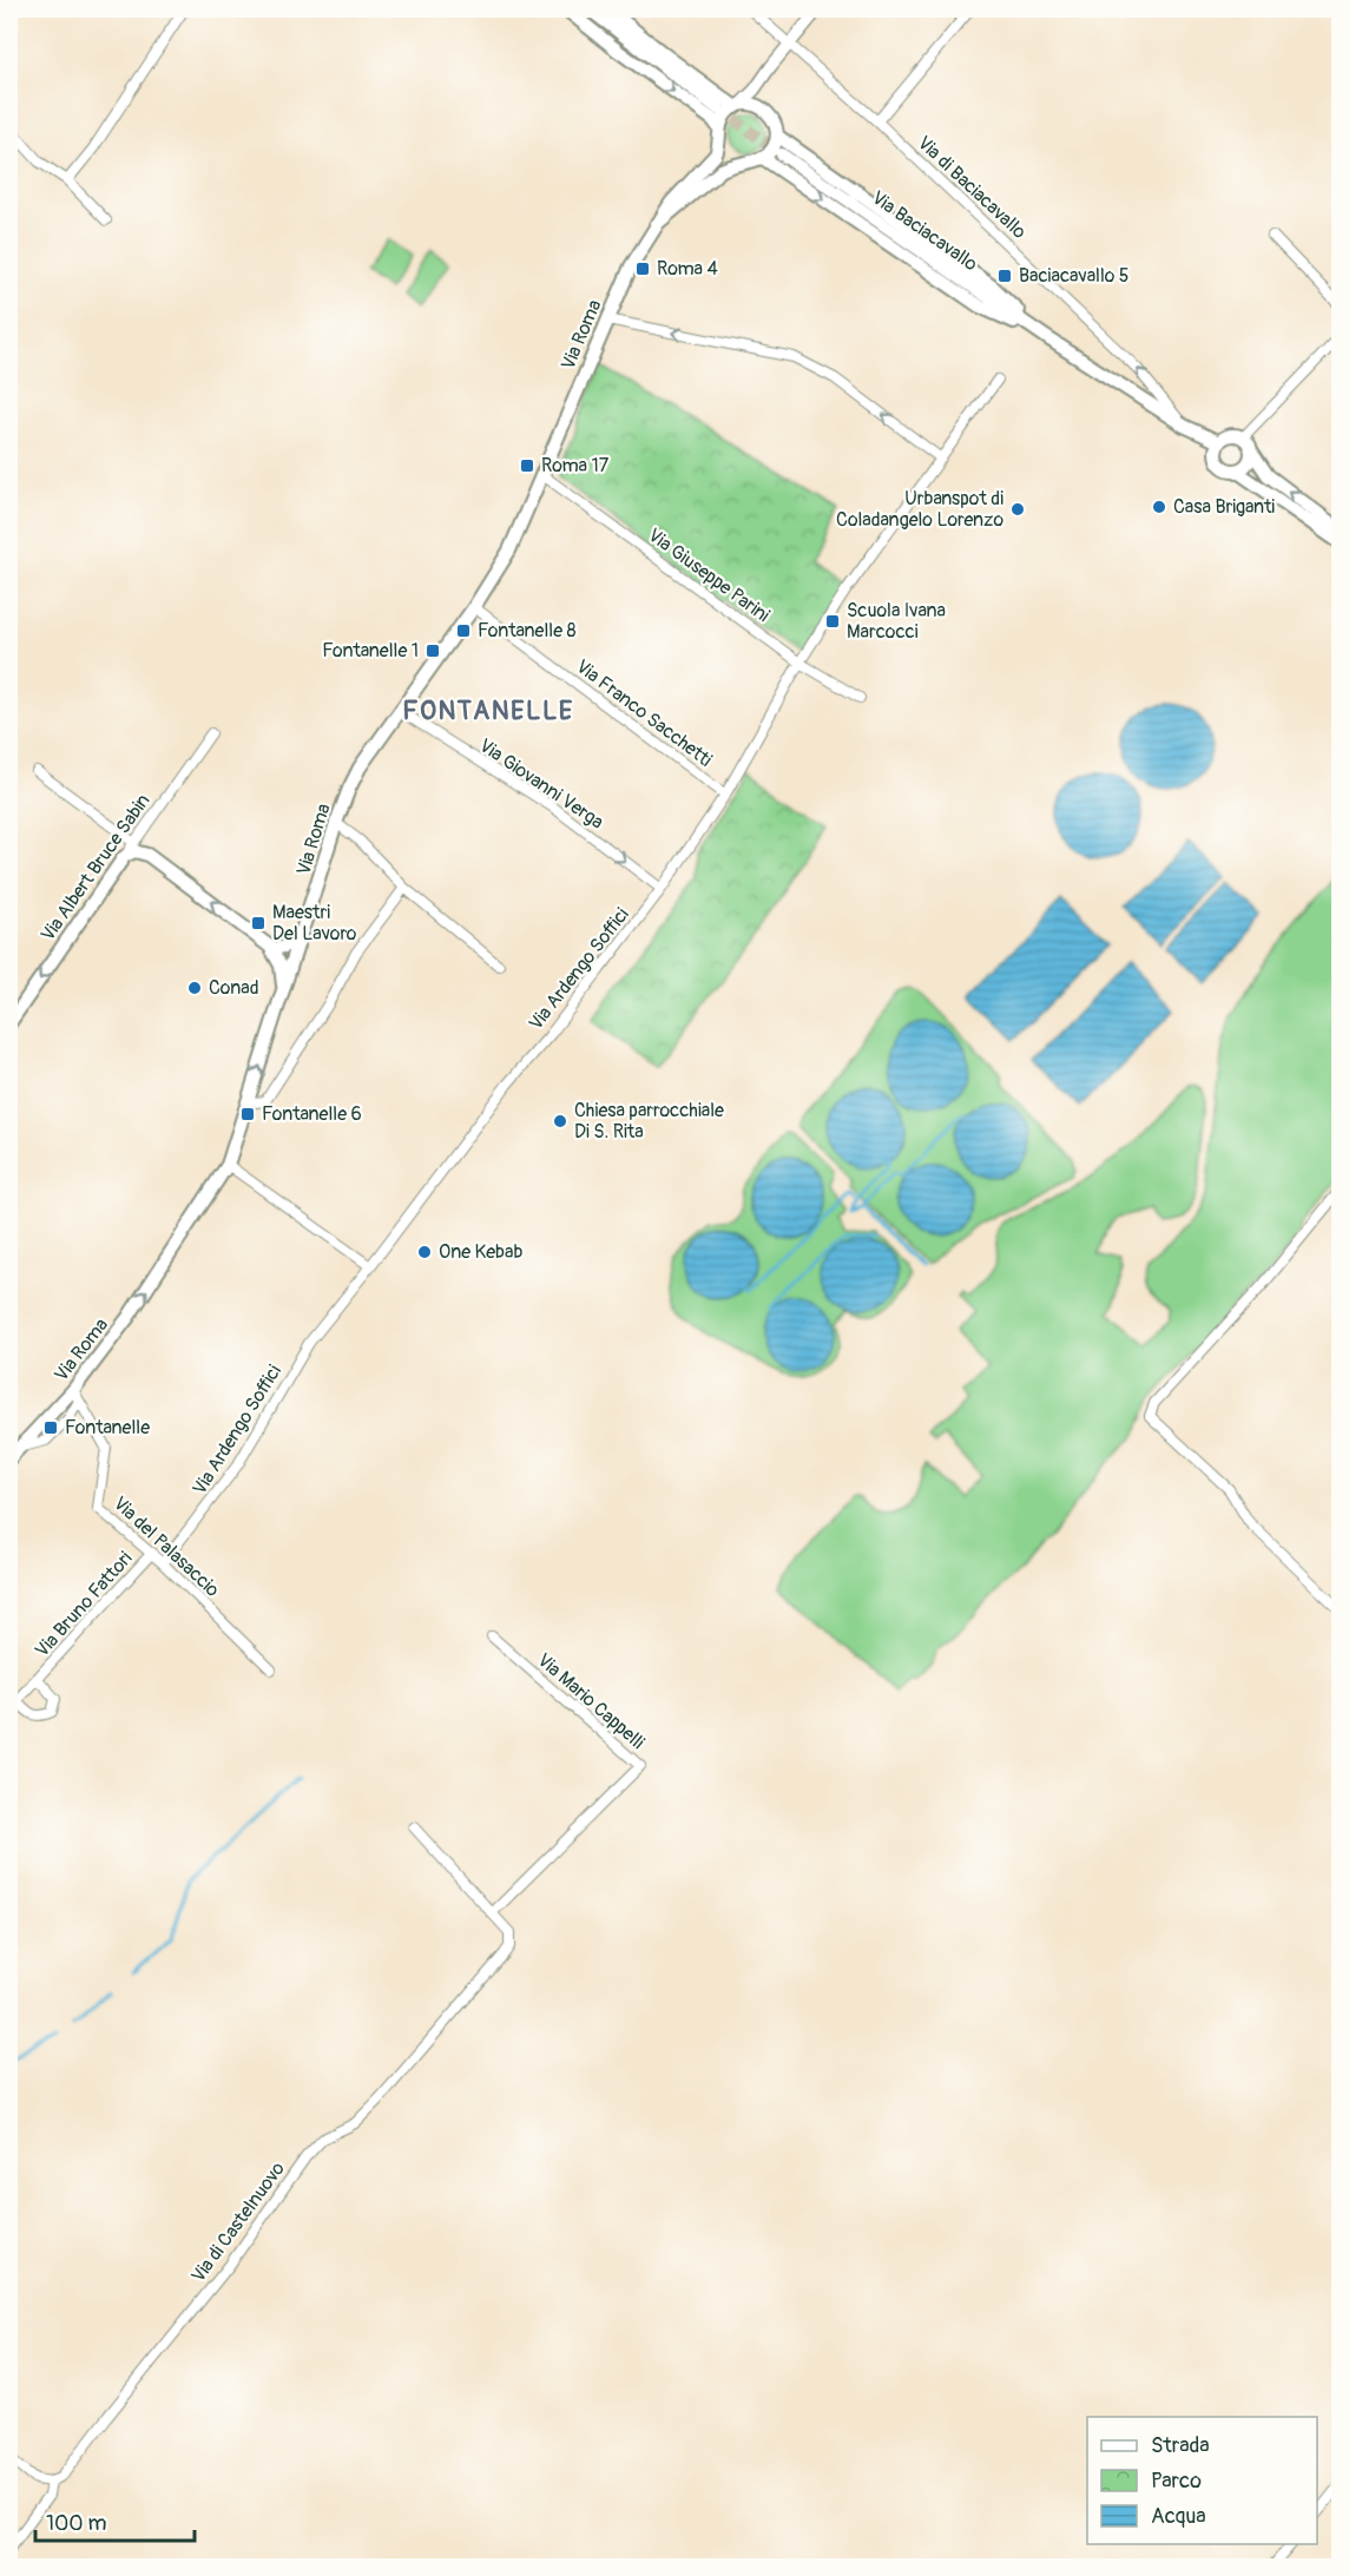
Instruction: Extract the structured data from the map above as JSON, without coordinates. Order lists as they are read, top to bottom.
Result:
{
  "streets": {
    "main road": [
      "Via di Baciacavallo",
      "Via Baciacavallo",
      "Via Roma",
      "Via Albert Bruce Sabin"
    ],
    "street": [
      "Via Giuseppe Parini",
      "Via Franco Sacchetti",
      "Via Giovanni Verga",
      "Via Ardengo Soffici",
      "Via del Palasaccio",
      "Via Bruno Fattori",
      "Via Mario Cappelli",
      "Via di Castelnuovo"
    ]
  },
  "crossings": [
    ["Via di Baciacavallo", "Via Baciacavallo"],
    ["Via di Baciacavallo", "Via Roma"],
    ["Via Roma", "Via Giuseppe Parini"],
    ["Via Roma", "Via Franco Sacchetti"],
    ["Via Roma", "Via Giovanni Verga"],
    ["Via Roma", "Via del Palasaccio"],
    ["Via Giuseppe Parini", "Via Ardengo Soffici"],
    ["Via Franco Sacchetti", "Via Ardengo Soffici"],
    ["Via Giovanni Verga", "Via Ardengo Soffici"],
    ["Via Ardengo Soffici", "Via del Palasaccio"],
    ["Via del Palasaccio", "Via Bruno Fattori"],
    ["Via Mario Cappelli", "Via di Castelnuovo"]
  ],
  "one_way": ["Via di Baciacavallo", "Via Giovanni Verga", "Via Albert Bruce Sabin"],
  "districts": ["FONTANELLE"],
  "places": {
    "transit": [
      "Roma 4",
      "Baciacavallo 5",
      "Roma 17",
      "Scuola Ivana Marcocci",
      "Fontanelle 8",
      "Fontanelle 1",
      "Maestri Del Lavoro",
      "Fontanelle 6",
      "Fontanelle"
    ],
    "other": [
      "Casa Briganti",
      "Urbanspot di Coladangelo Lorenzo",
      "Conad",
      "Chiesa parrocchiale Di S. Rita",
      "One Kebab"
    ]
  },
  "legend": ["Strada", "Parco", "Acqua"],
  "scale_bar": "100 m"
}
